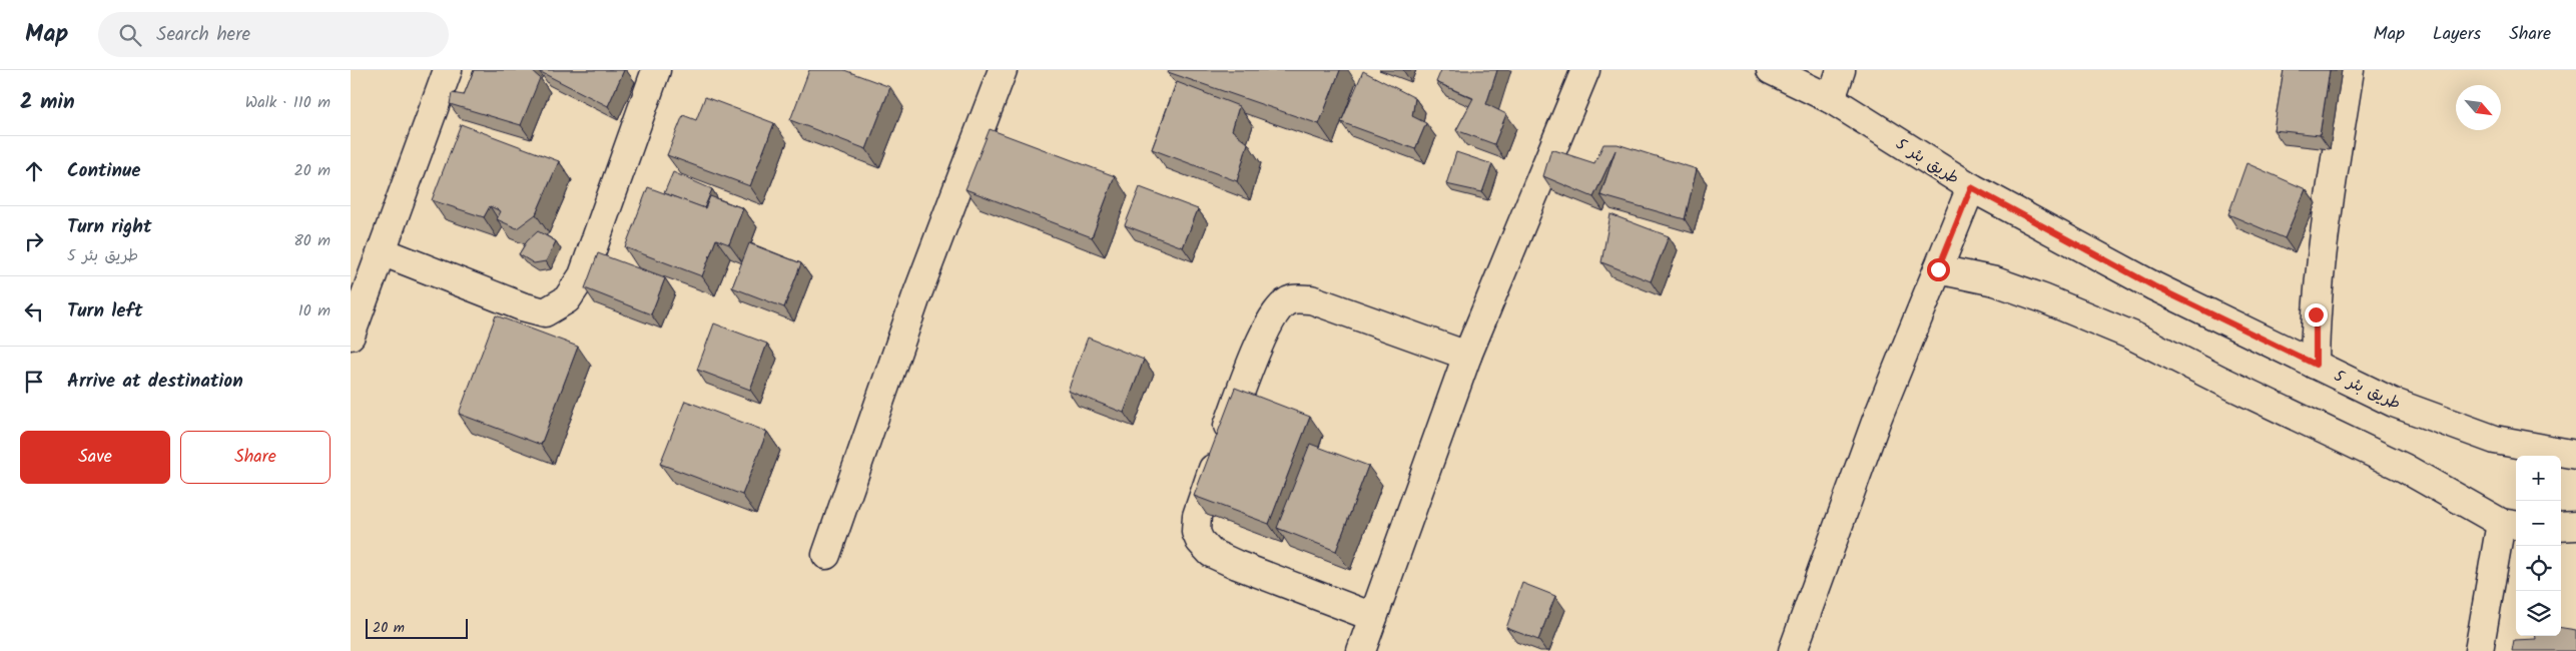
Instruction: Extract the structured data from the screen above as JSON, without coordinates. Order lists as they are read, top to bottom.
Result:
{
  "streets": {
    "street": ["طريق بئر 5"]
  },
  "scale_bar": "20 m",
  "north": "bottom right",
  "page": {
    "header": "Map",
    "search": "Search here",
    "nav": ["Map", "Layers", "Share"],
    "heading": ["2 min", "Walk · 110 m"],
    "list": [
      ["Continue", "20 m"],
      ["Turn right", "طريق بئر 5", "80 m"],
      ["Turn left", "10 m"],
      "Arrive at destination"
    ],
    "buttons": ["Save", "Share"],
    "map_buttons": ["+", "−"],
    "scale": "20 m"
  }
}
